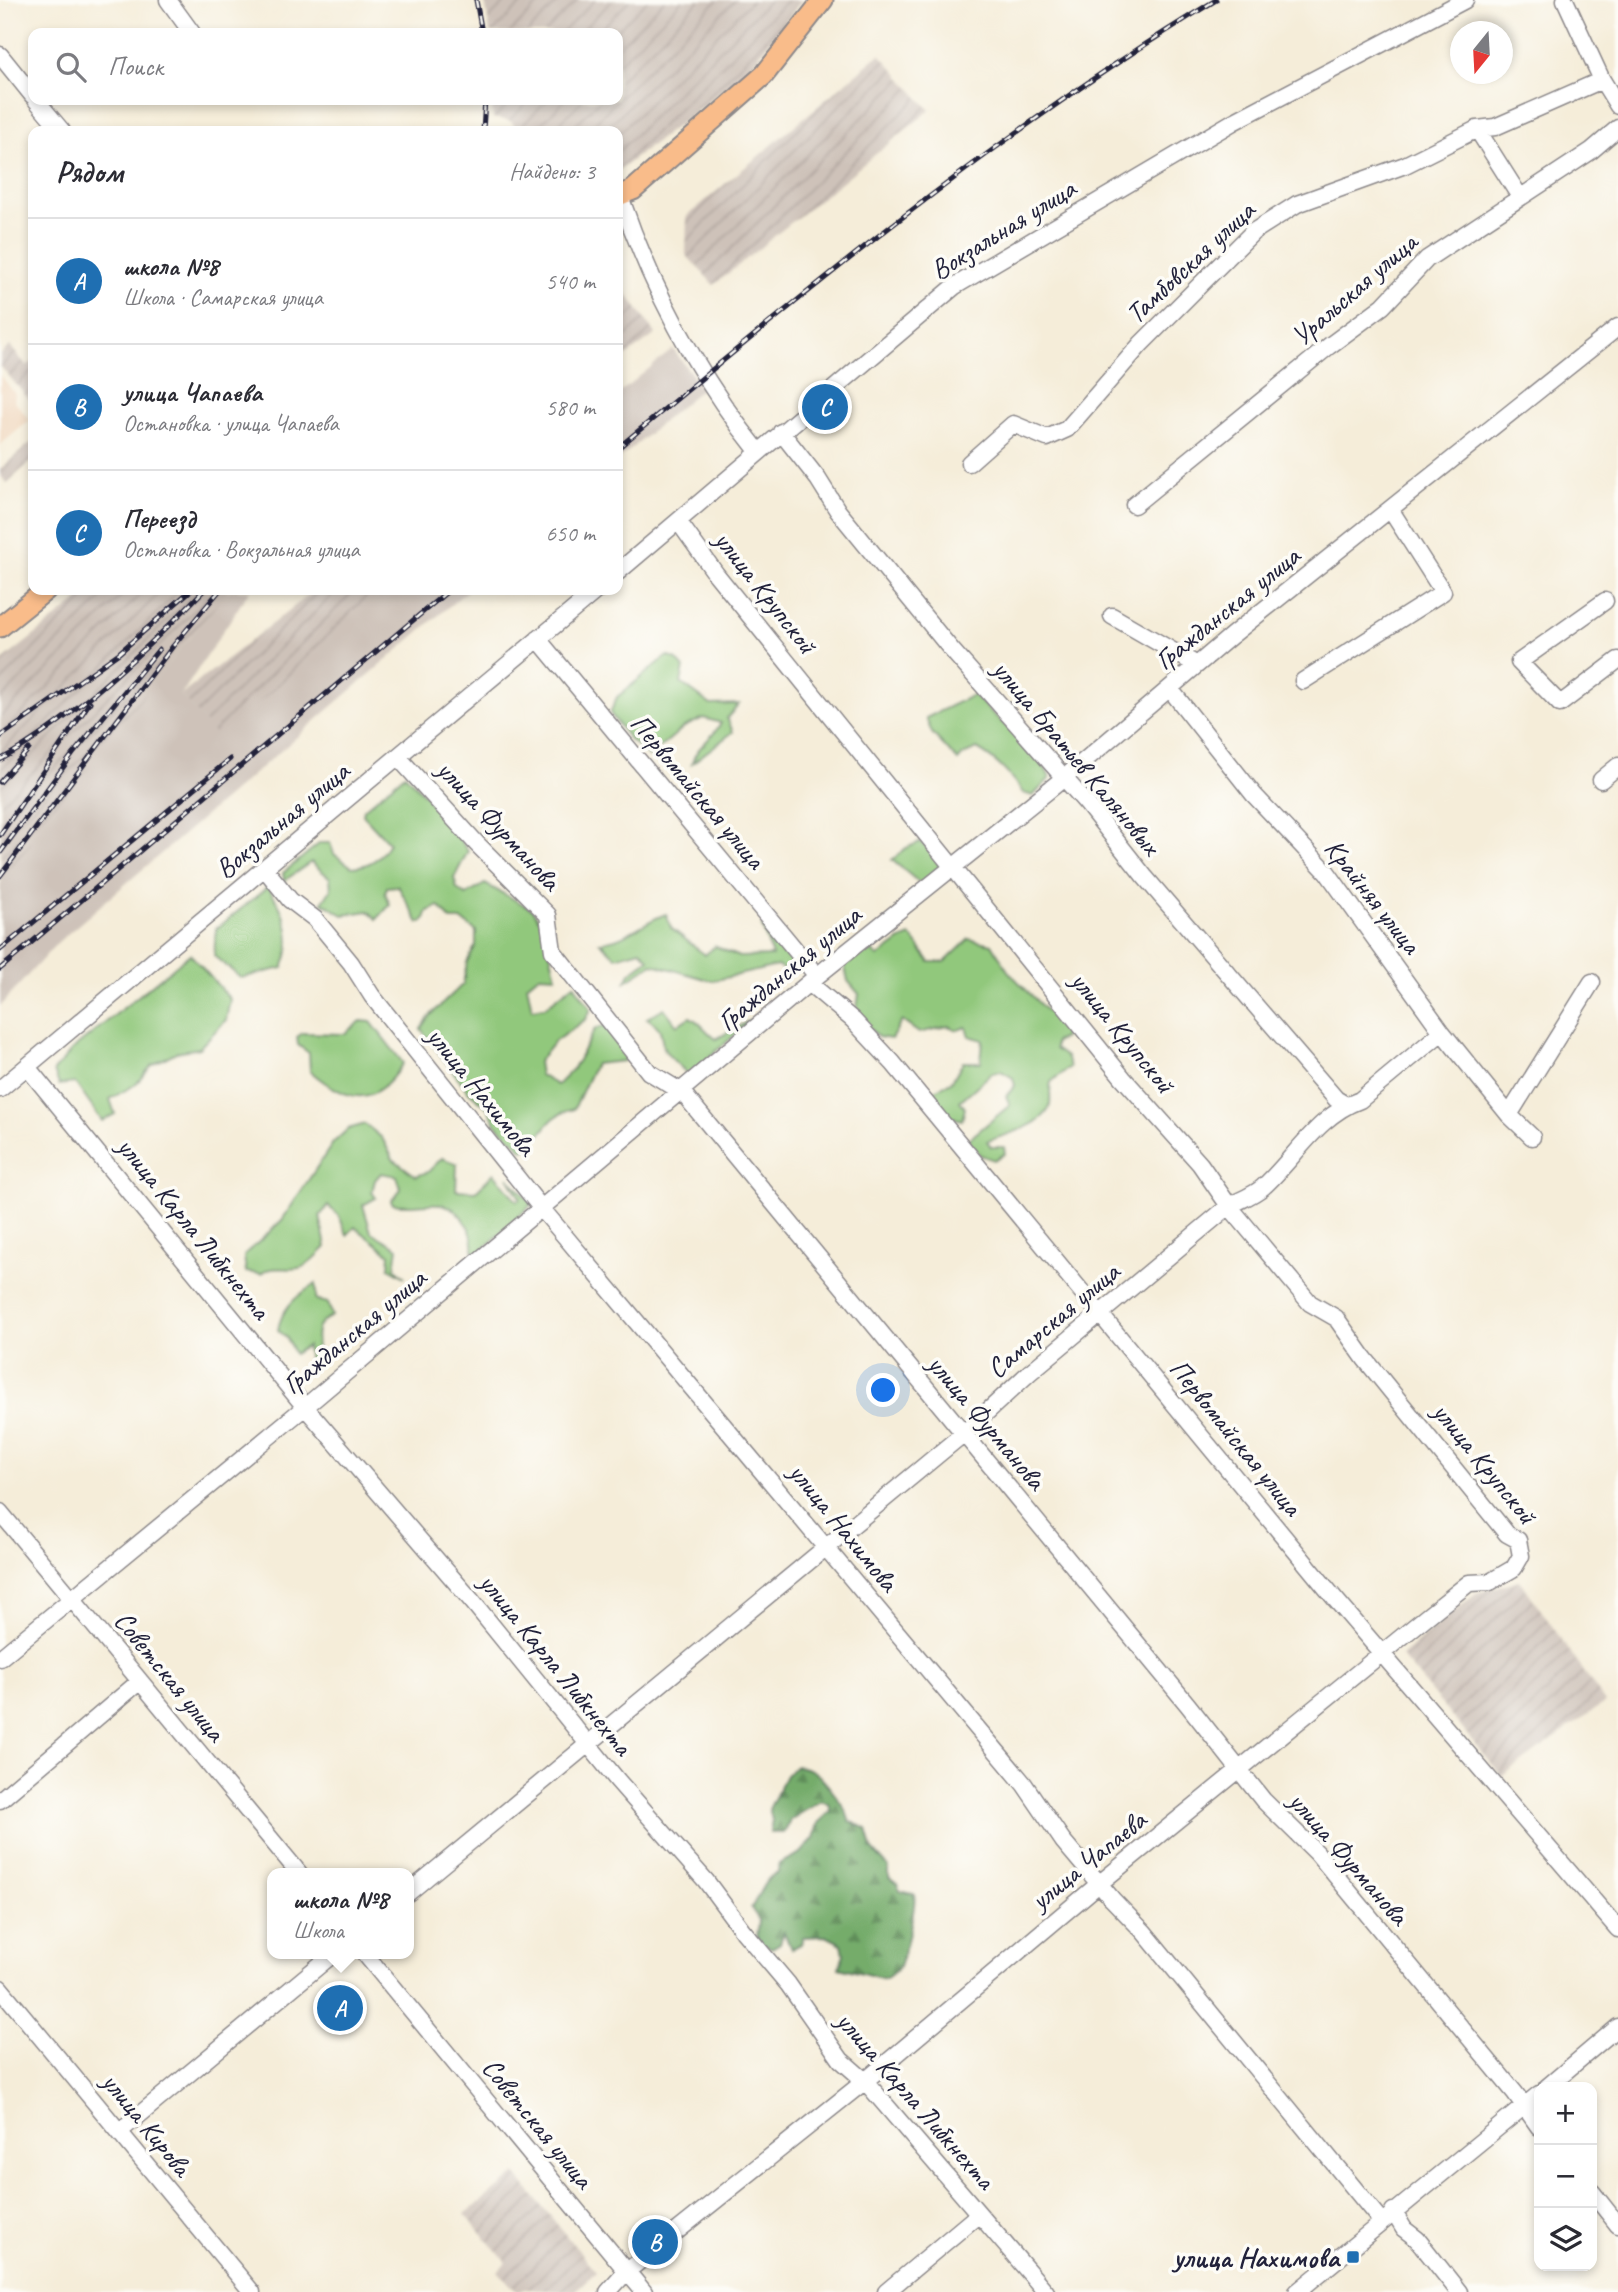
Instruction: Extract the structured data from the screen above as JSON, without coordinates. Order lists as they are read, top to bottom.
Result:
{
  "streets": {
    "street": [
      "Вокзальная улица",
      "Тамбовская улица",
      "Уральская улица",
      "улица Крупской",
      "Гражданская улица",
      "улица Братьев Каляновых",
      "Первомайская улица",
      "улица Фурманова",
      "Крайняя улица",
      "улица Нахимова",
      "улица Карла Либкнехта",
      "Самарская улица",
      "Советская улица",
      "улица Чапаева",
      "улица Кирова"
    ]
  },
  "crossings": [
    ["Вокзальная улица", "улица Крупской"],
    ["Вокзальная улица", "улица Братьев Каляновых"],
    ["Вокзальная улица", "Первомайская улица"],
    ["Вокзальная улица", "улица Фурманова"],
    ["Вокзальная улица", "улица Нахимова"],
    ["Вокзальная улица", "улица Карла Либкнехта"],
    ["улица Крупской", "Гражданская улица"],
    ["улица Крупской", "Самарская улица"],
    ["улица Крупской", "улица Чапаева"],
    ["Гражданская улица", "улица Братьев Каляновых"],
    ["Гражданская улица", "Первомайская улица"],
    ["Гражданская улица", "улица Фурманова"],
    ["Гражданская улица", "Крайняя улица"],
    ["Гражданская улица", "улица Нахимова"],
    ["Гражданская улица", "улица Карла Либкнехта"],
    ["Гражданская улица", "Советская улица"],
    ["улица Братьев Каляновых", "Самарская улица"],
    ["Первомайская улица", "Самарская улица"],
    ["Первомайская улица", "улица Чапаева"],
    ["улица Фурманова", "Самарская улица"],
    ["улица Фурманова", "улица Чапаева"],
    ["Крайняя улица", "Самарская улица"],
    ["улица Нахимова", "Самарская улица"],
    ["улица Нахимова", "улица Чапаева"],
    ["улица Карла Либкнехта", "Самарская улица"],
    ["улица Карла Либкнехта", "улица Чапаева"],
    ["Советская улица", "улица Чапаева"]
  ],
  "places": {
    "transit": ["улица Нахимова"]
  },
  "north": "bottom",
  "page": {
    "search": "Поиск",
    "heading": ["Рядом", "Найдено: 3"],
    "list": [
      {
        "mark": "A",
        "name": "школа №8",
        "note": "Школа · Самарская улица",
        "value": "540 m"
      },
      {
        "mark": "B",
        "name": "улица Чапаева",
        "note": "Остановка · улица Чапаева",
        "value": "580 m"
      },
      {
        "mark": "C",
        "name": "Переезд",
        "note": "Остановка · Вокзальная улица",
        "value": "650 m"
      }
    ],
    "pins": ["C", "A", "B"],
    "popup": ["школа №8", "Школа"],
    "map_buttons": ["+", "−"]
  }
}
